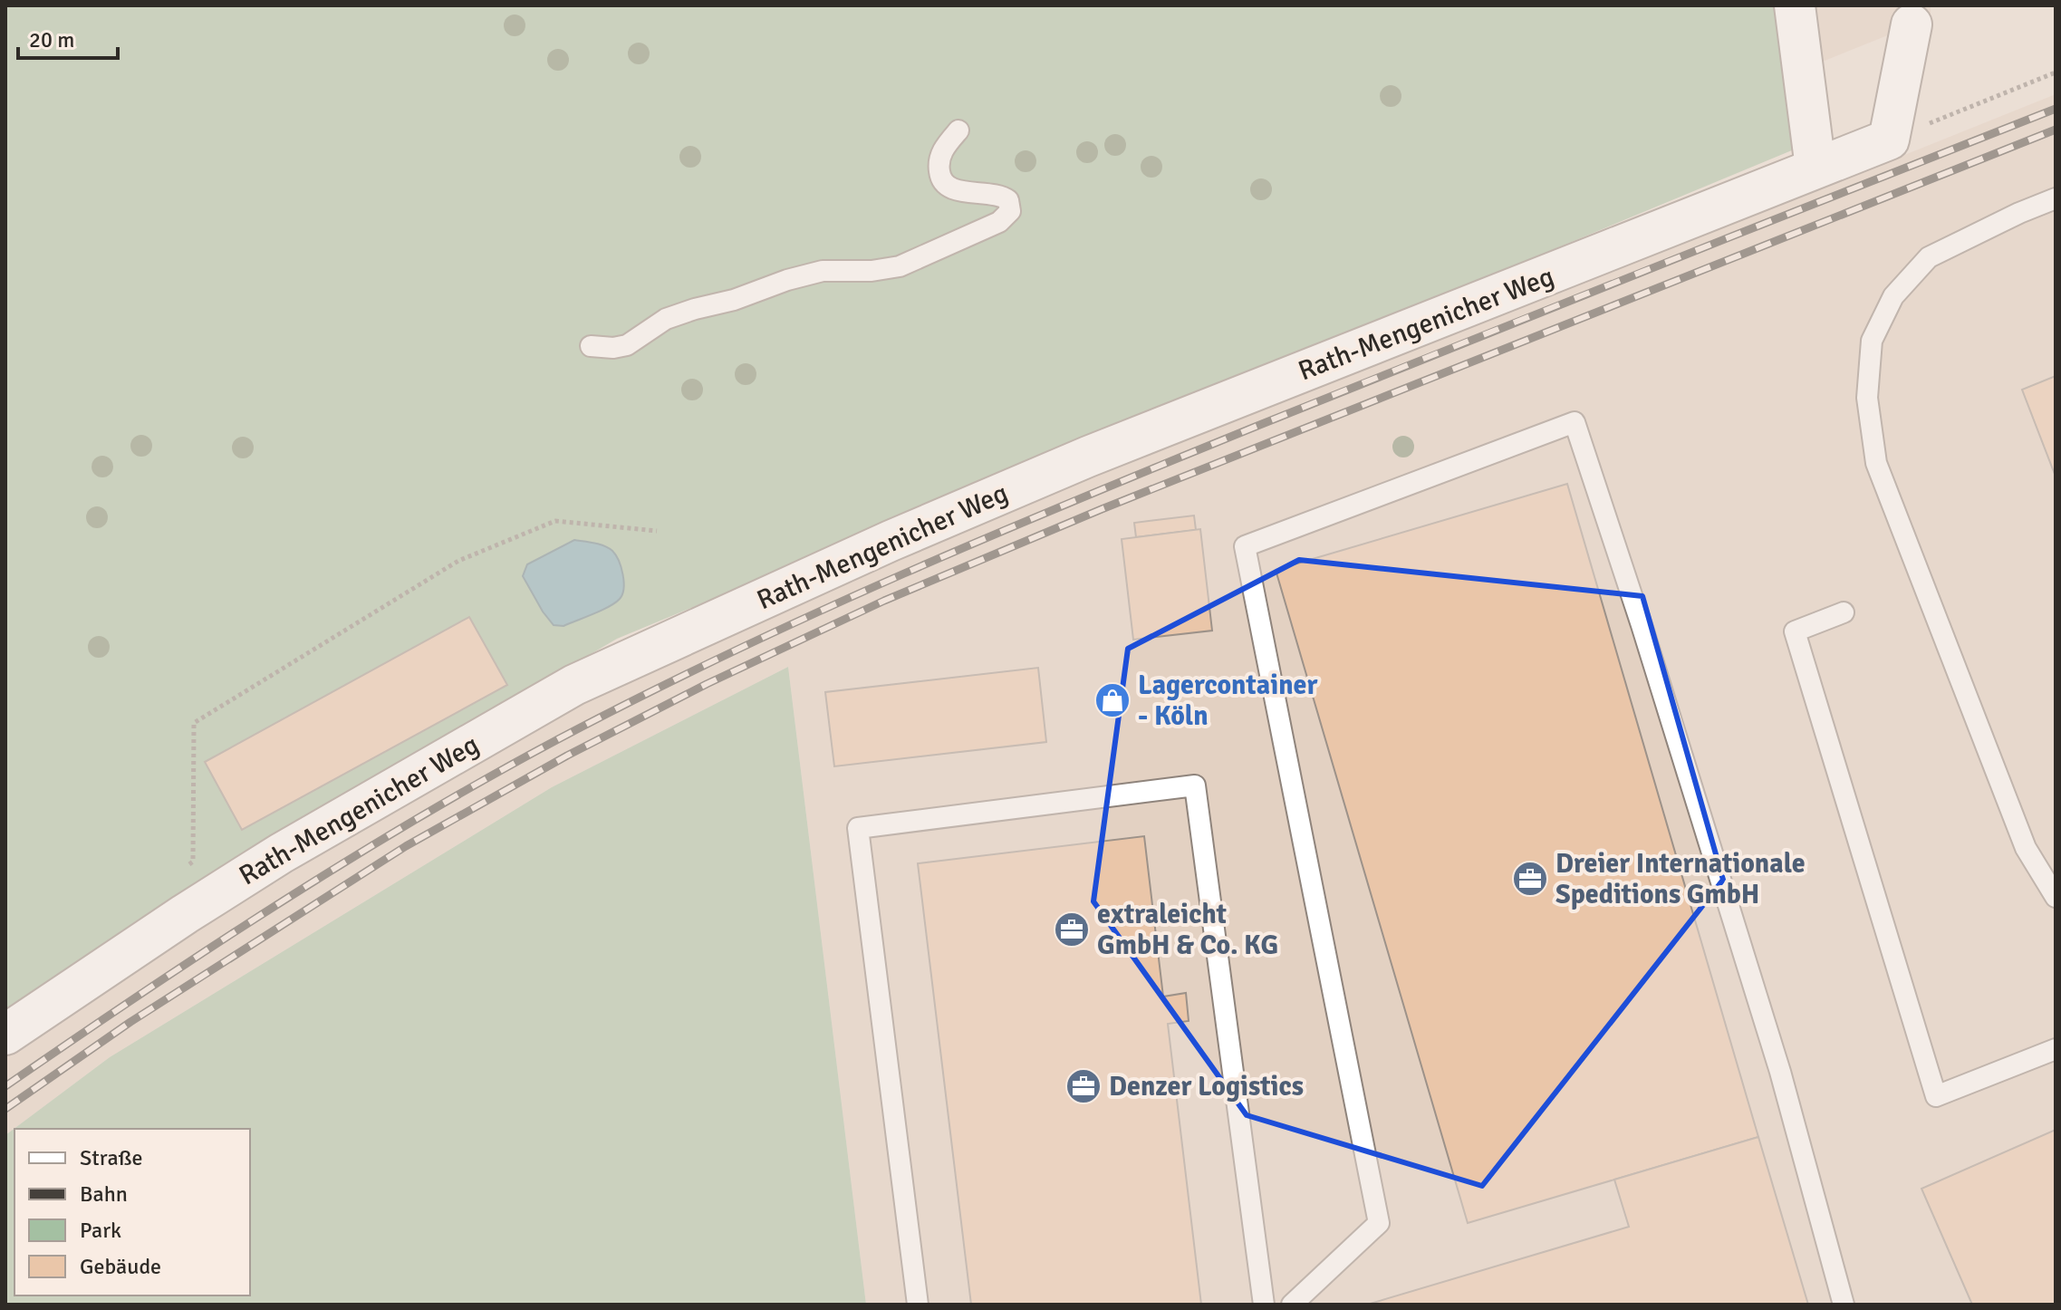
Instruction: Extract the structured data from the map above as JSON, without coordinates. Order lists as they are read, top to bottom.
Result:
{
  "streets": {
    "street": ["Rath-Mengenicher Weg"]
  },
  "places": {
    "shop": ["Lagercontainer - Köln"],
    "office": ["Dreier Internationale Speditions GmbH", "extraleicht GmbH & Co. KG", "Denzer Logistics"]
  },
  "legend": [
    "Straße",
    "Bahn",
    "Park",
    "Gebäude"
  ],
  "scale_bar": "20 m"
}
